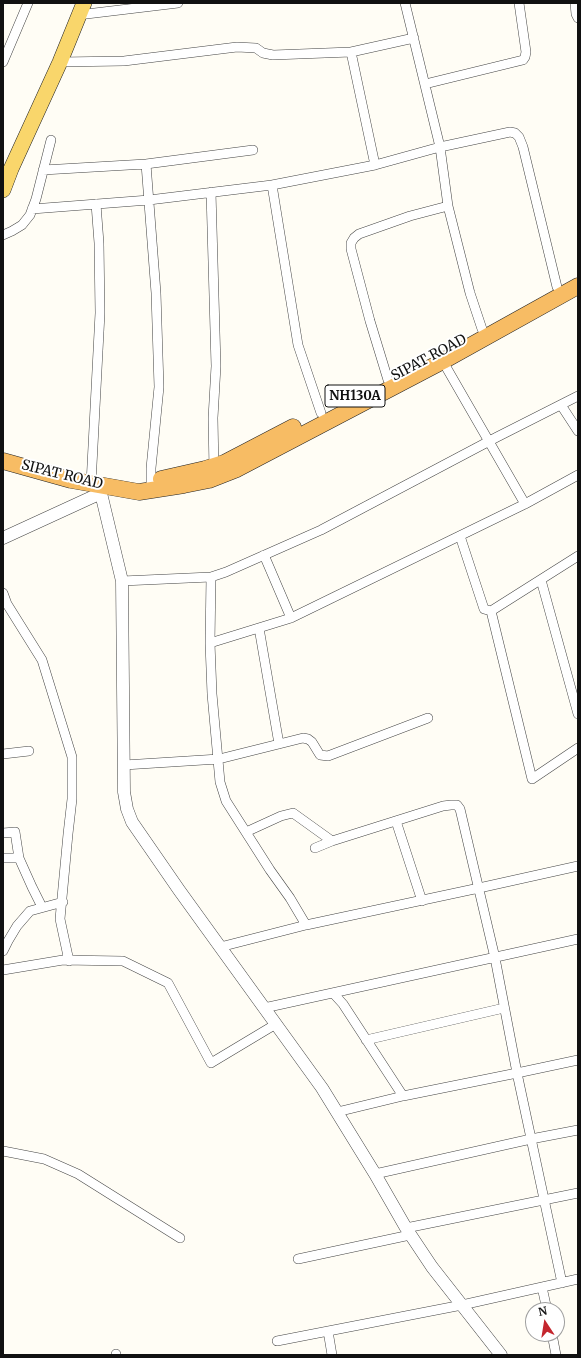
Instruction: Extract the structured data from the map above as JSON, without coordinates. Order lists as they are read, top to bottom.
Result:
{
  "streets": {
    "highway": ["SIPAT ROAD", "NH130A"]
  },
  "north": "top"
}
